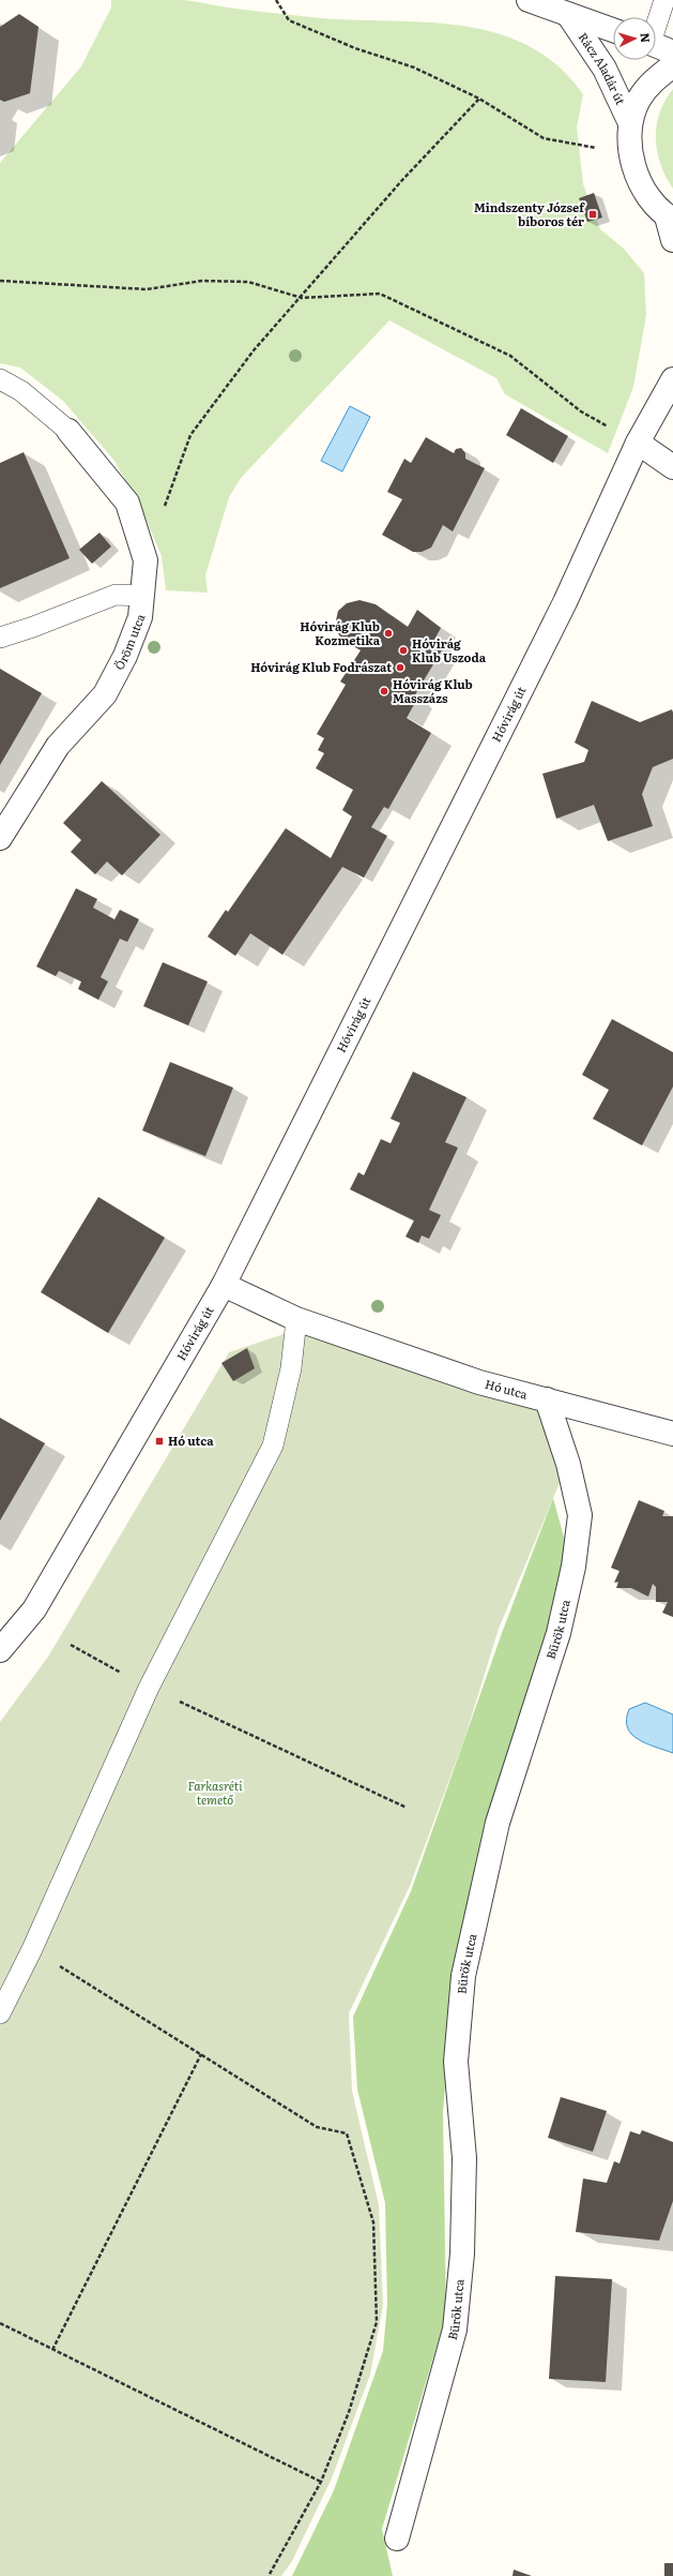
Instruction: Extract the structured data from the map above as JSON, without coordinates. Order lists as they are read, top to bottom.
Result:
{
  "streets": {
    "street": [
      "Rácz Aladár út",
      "Öröm utca",
      "Hóvirág út",
      "Hó utca",
      "Bürök utca"
    ]
  },
  "crossings": [
    ["Hóvirág út", "Hó utca"],
    ["Hó utca", "Bürök utca"]
  ],
  "parks": ["Farkasréti temető"],
  "places": {
    "transit": ["Mindszenty József bíboros tér", "Hó utca"],
    "other": [
      "Hóvirág Klub Kozmetika",
      "Hóvirág Klub Uszoda",
      "Hóvirág Klub Fodrászat",
      "Hóvirág Klub Masszázs"
    ]
  },
  "north": "right"
}
